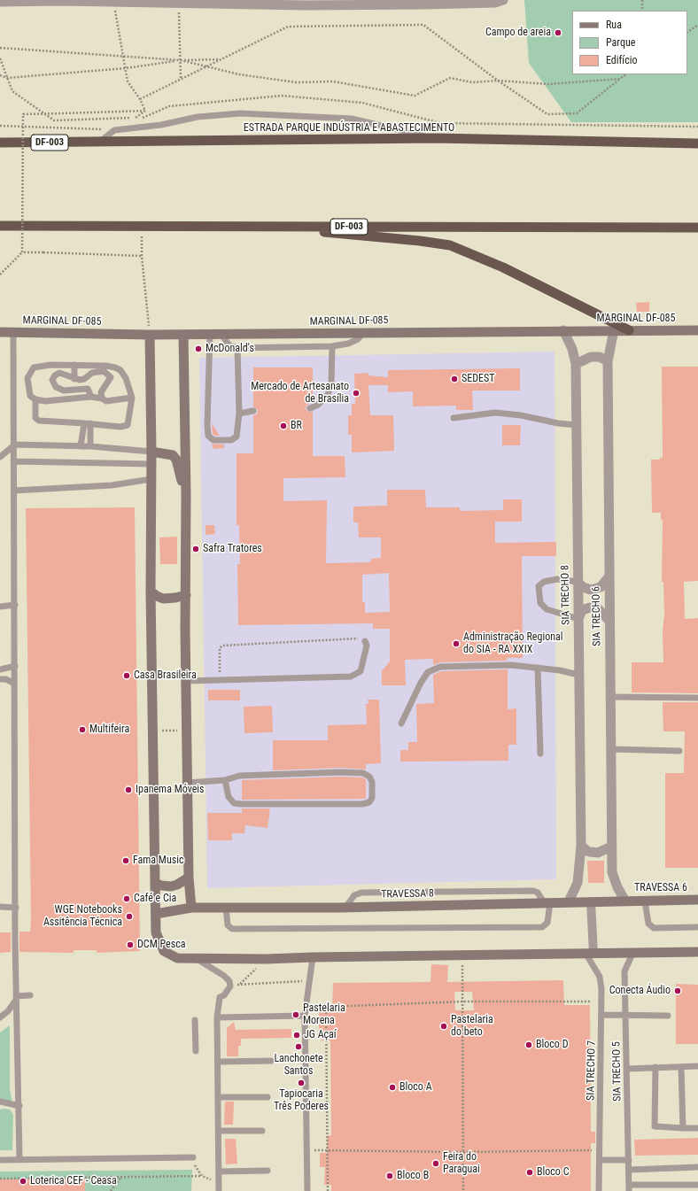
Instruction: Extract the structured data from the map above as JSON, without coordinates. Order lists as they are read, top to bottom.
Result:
{
  "streets": {
    "highway": ["ESTRADA PARQUE INDÚSTRIA E ABASTECIMENTO", "DF-003"],
    "main road": ["MARGINAL DF-085", "TRAVESSA 6", "TRAVESSA 8"],
    "street": ["SIA TRECHO 8", "SIA TRECHO 6"],
    "lane": ["SIA TRECHO 7", "SIA TRECHO 5"]
  },
  "crossings": [
    ["MARGINAL DF-085", "SIA TRECHO 8"],
    ["MARGINAL DF-085", "SIA TRECHO 6"],
    ["SIA TRECHO 8", "TRAVESSA 8"],
    ["SIA TRECHO 6", "TRAVESSA 6"],
    ["SIA TRECHO 6", "TRAVESSA 8"],
    ["TRAVESSA 6", "TRAVESSA 8"]
  ],
  "places": [
    "Campo de areia",
    "McDonald's",
    "SEDEST",
    "Mercado de Artesanato de Brasília",
    "BR",
    "Safra Tratores",
    "Administração Regional do SIA - RA XXIX",
    "Casa Brasileira",
    "Multifeira",
    "Ipanema Móveis",
    "Fama Music",
    "Café e Cia",
    "WGE Notebooks Assitência Técnica",
    "DCM Pesca",
    "Conecta Áudio",
    "Pastelaria Morena",
    "Pastelaria do beto",
    "JG Açaí",
    "Bloco D",
    "Lanchonete Santos",
    "Tapiocaria Três Poderes",
    "Bloco A",
    "Feira do Paraguai",
    "Bloco C",
    "Bloco B",
    "Loterica CEF - Ceasa"
  ],
  "legend": ["Rua", "Parque", "Edifício"]
}
